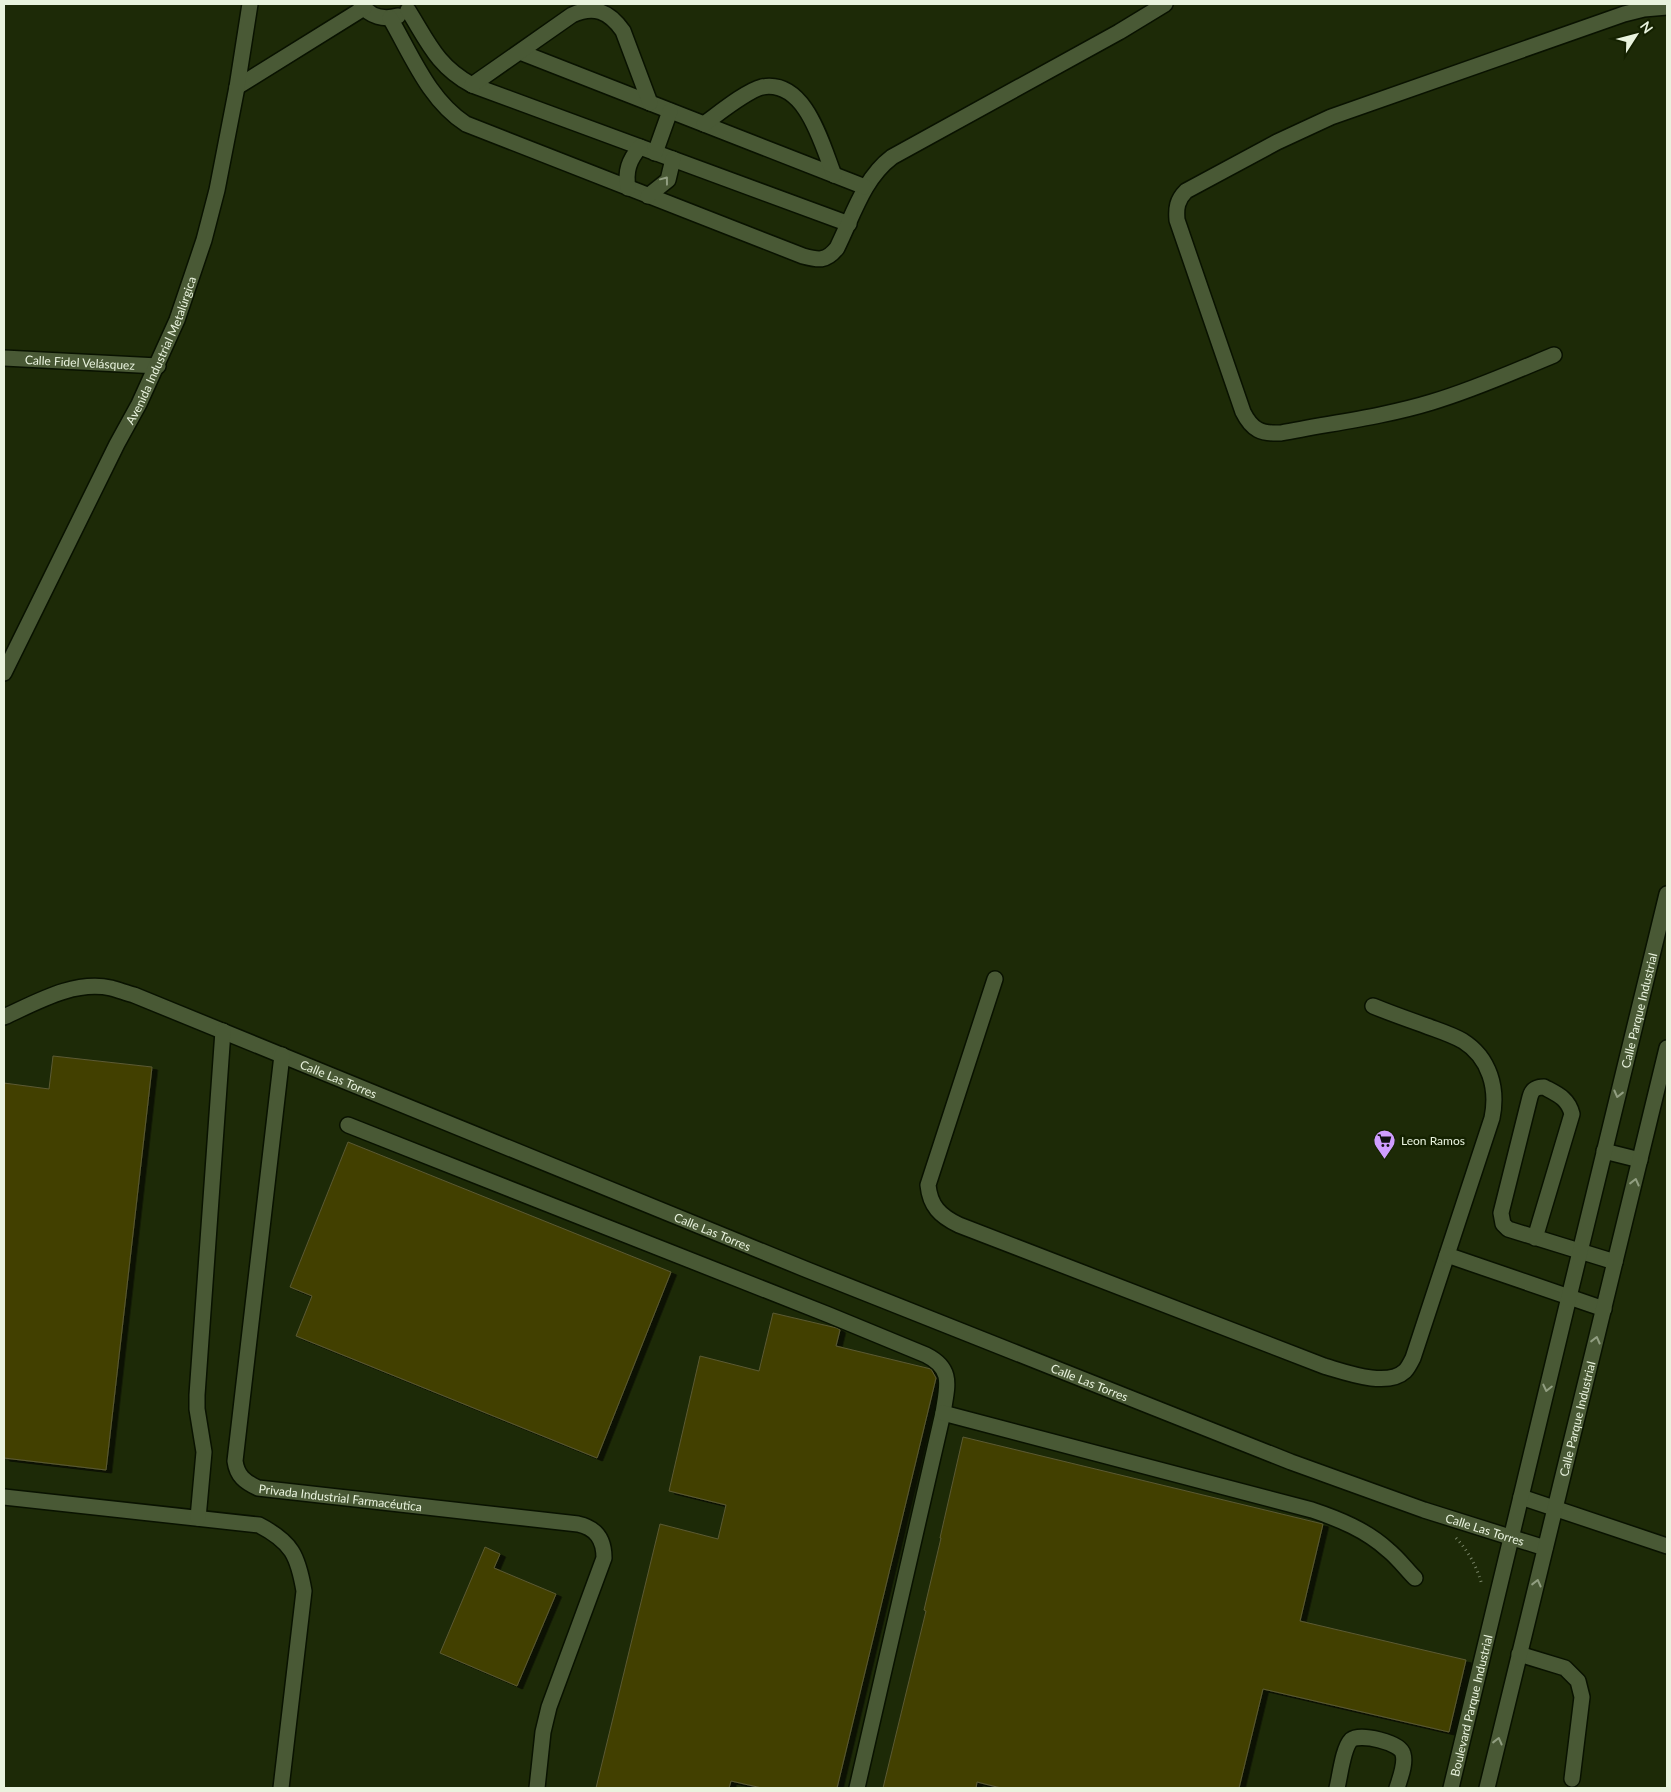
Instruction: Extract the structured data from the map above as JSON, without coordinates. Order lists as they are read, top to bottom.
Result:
{
  "streets": {
    "street": [
      "Avenida Industrial Metalúrgica",
      "Calle Fidel Velásquez",
      "Calle Parque Industrial",
      "Calle Las Torres",
      "Privada Industrial Farmacéutica",
      "Boulevard Parque Industrial"
    ]
  },
  "crossings": [
    ["Avenida Industrial Metalúrgica", "Calle Fidel Velásquez"],
    ["Calle Parque Industrial", "Calle Las Torres"],
    ["Calle Parque Industrial", "Boulevard Parque Industrial"],
    ["Calle Las Torres", "Privada Industrial Farmacéutica"]
  ],
  "places": {
    "supermarket": ["Leon Ramos"]
  },
  "north": "top right"
}
